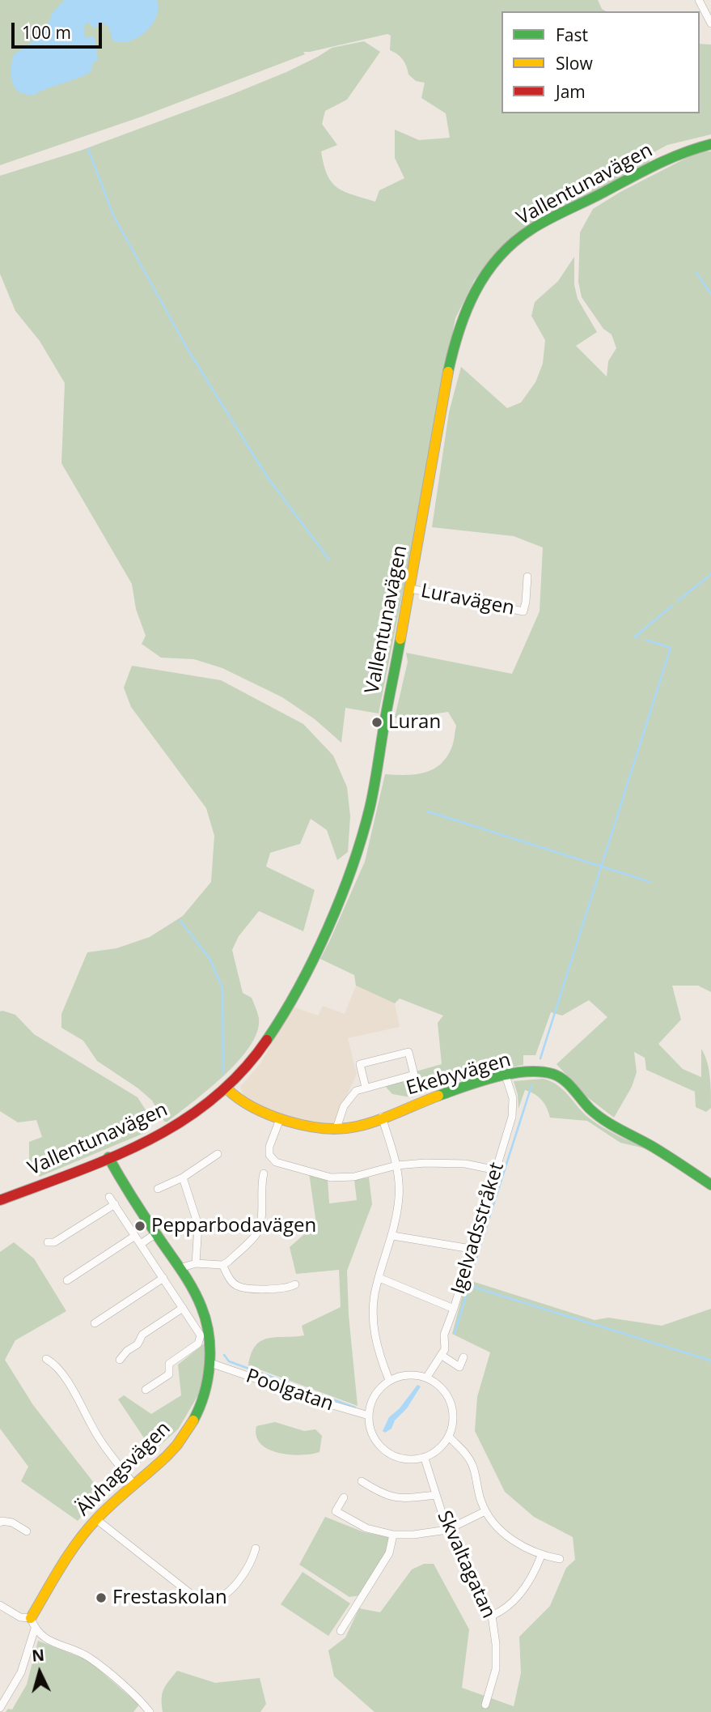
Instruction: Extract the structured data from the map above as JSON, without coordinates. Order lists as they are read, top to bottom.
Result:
{
  "streets": {
    "main road": ["Vallentunavägen", "Ekebyvägen", "Älvhagsvägen"],
    "street": [
      "Luravägen",
      "Igelvadsstråket",
      "Poolgatan",
      "Skvaltagatan"
    ]
  },
  "crossings": [
    ["Vallentunavägen", "Luravägen"],
    ["Vallentunavägen", "Ekebyvägen"],
    ["Vallentunavägen", "Älvhagsvägen"],
    ["Ekebyvägen", "Igelvadsstråket"],
    ["Igelvadsstråket", "Poolgatan"],
    ["Igelvadsstråket", "Skvaltagatan"],
    ["Poolgatan", "Älvhagsvägen"],
    ["Poolgatan", "Skvaltagatan"]
  ],
  "places": ["Luran", "Pepparbodavägen", "Frestaskolan"],
  "legend": ["Fast", "Slow", "Jam"],
  "scale_bar": "100 m",
  "north": "top"
}
